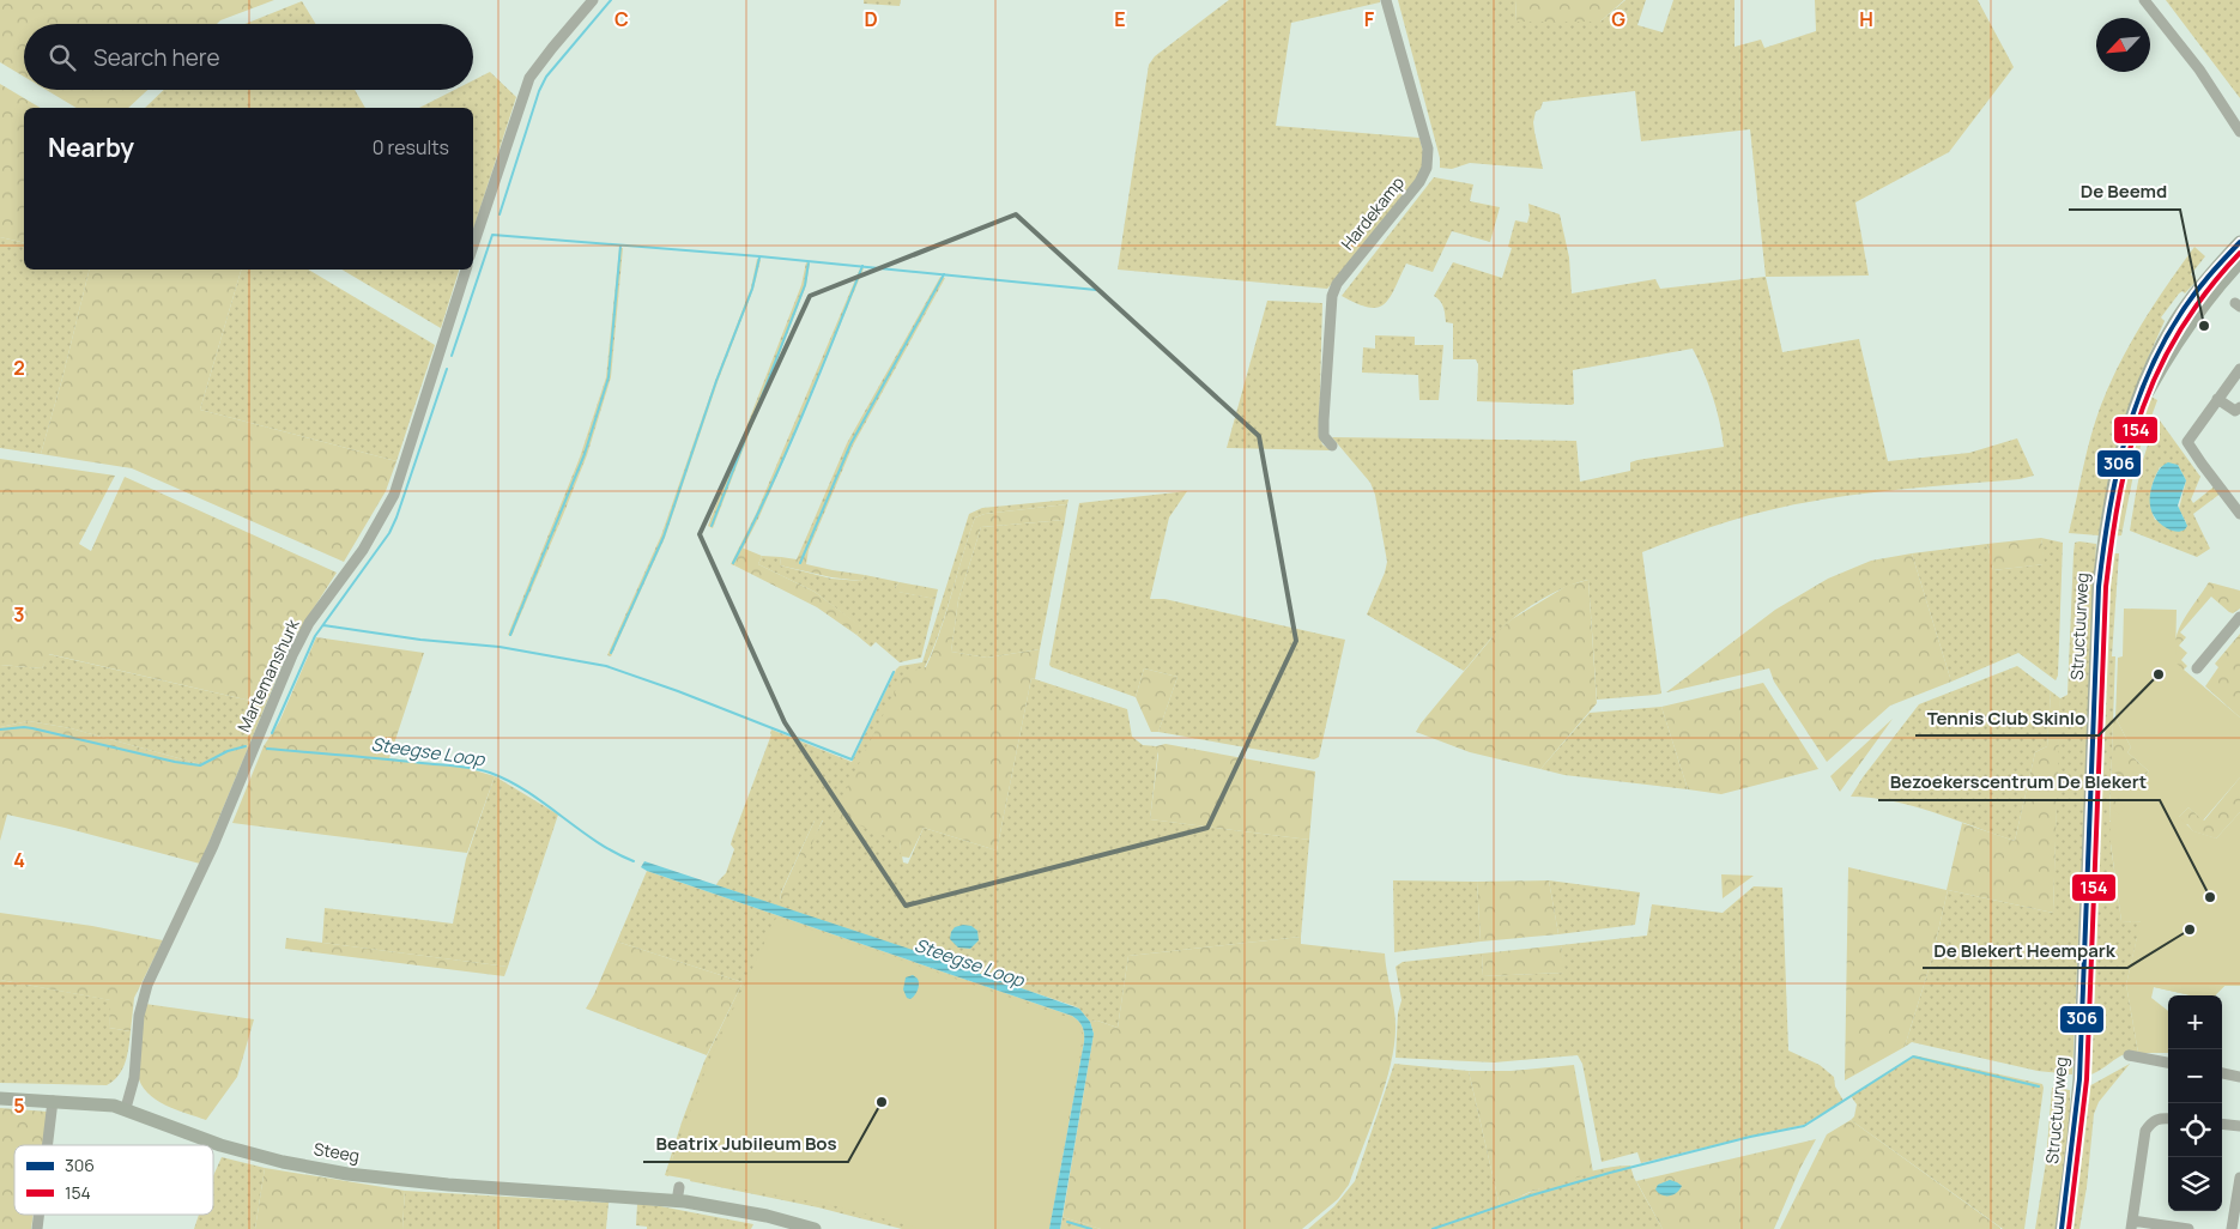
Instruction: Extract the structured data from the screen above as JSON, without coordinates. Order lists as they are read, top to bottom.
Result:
{
  "streets": {
    "main road": ["Structuurweg", "Steeg"],
    "street": ["Hardekamp", "Martemanshurk"]
  },
  "crossings": [
    ["Martemanshurk", "Steeg"]
  ],
  "water": ["Steegse Loop"],
  "places": [
    "De Beemd",
    "Tennis Club Skinlo",
    "Bezoekerscentrum De Blekert",
    "De Blekert Heempark",
    "Beatrix Jubileum Bos"
  ],
  "lines": ["transit line 306", "transit line 154"],
  "legend": ["306", "154"],
  "north": "bottom left",
  "page": {
    "search": "Search here",
    "heading": ["Nearby", "0 results"],
    "map_buttons": ["+", "−"]
  },
  "grid": {
    "columns": [
      "C",
      "D",
      "E",
      "F",
      "G",
      "H"
    ],
    "rows": [
      "2",
      "3",
      "4",
      "5"
    ]
  }
}
